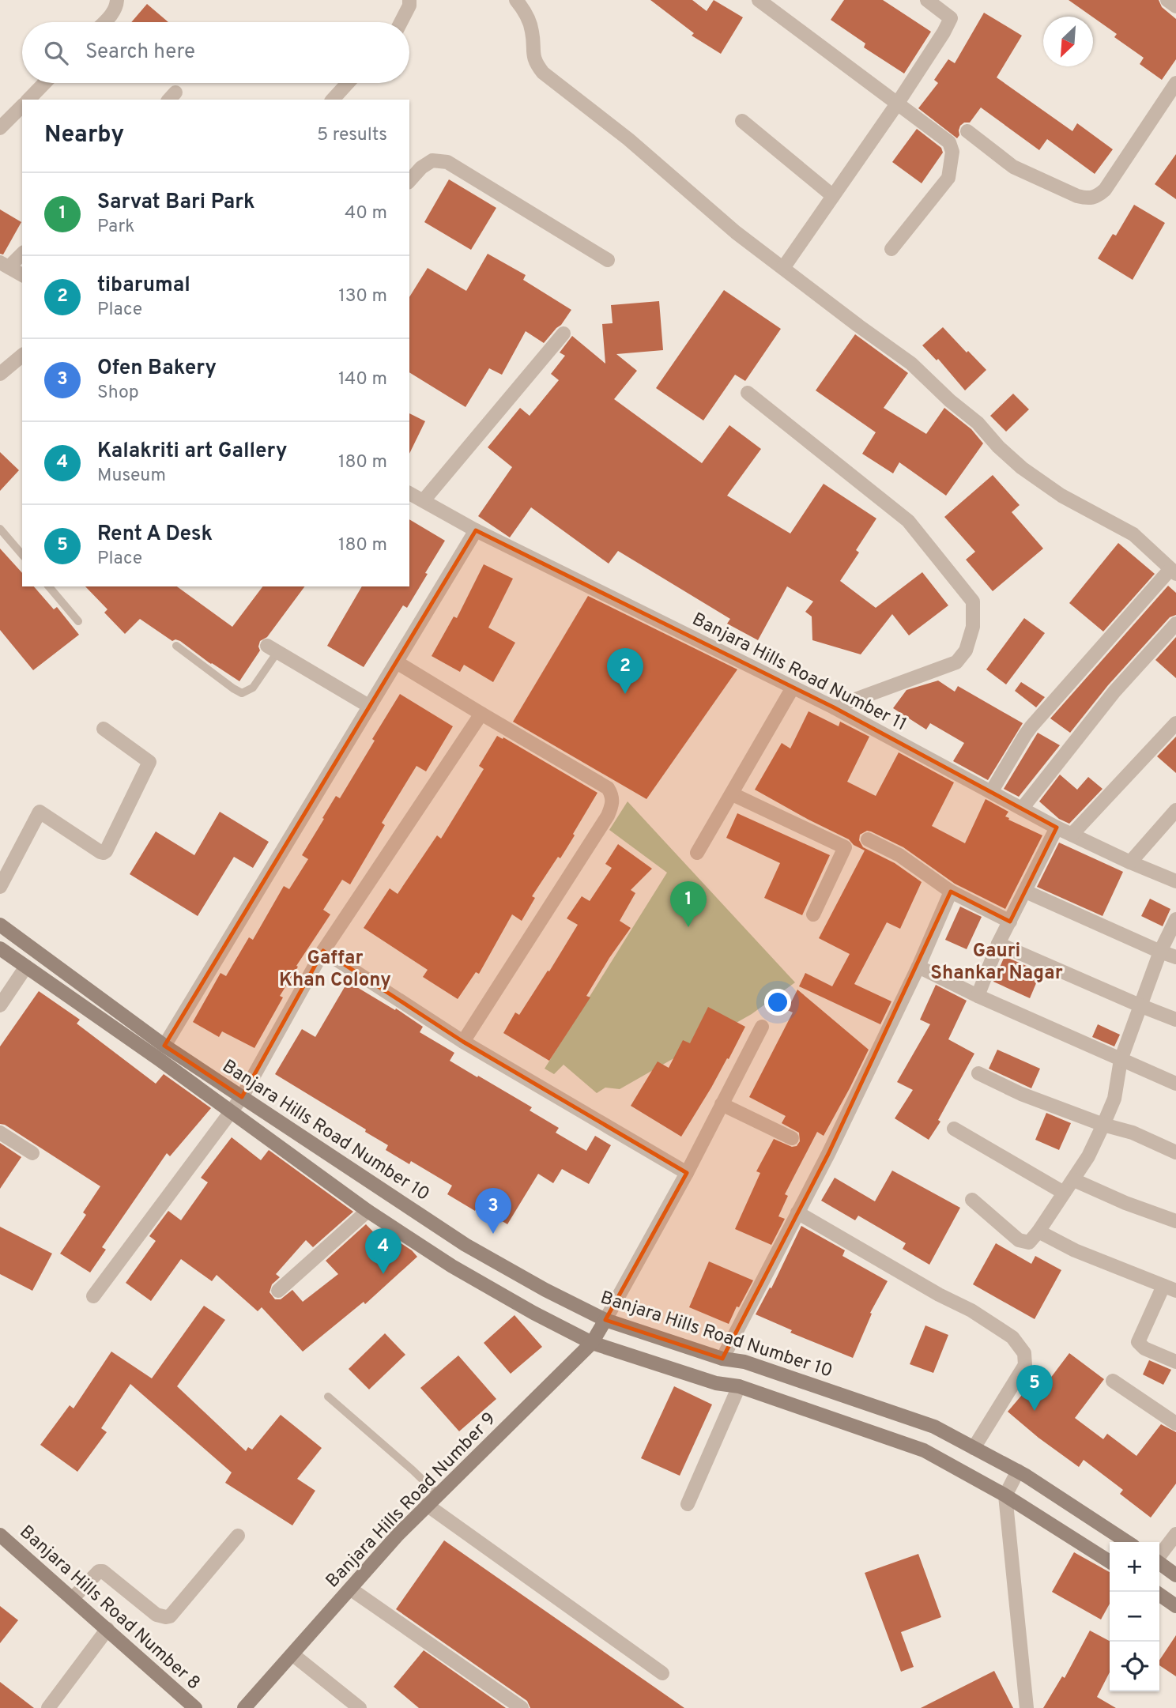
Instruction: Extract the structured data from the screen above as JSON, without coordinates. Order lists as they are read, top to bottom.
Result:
{
  "streets": {
    "main road": ["Banjara Hills Road Number 10", "Banjara Hills Road Number 9", "Banjara Hills Road Number 8"],
    "street": ["Banjara Hills Road Number 11"]
  },
  "crossings": [
    ["Banjara Hills Road Number 10", "Banjara Hills Road Number 9"]
  ],
  "districts": ["Gauri Shankar Nagar", "Gaffar Khan Colony"],
  "north": "bottom left",
  "page": {
    "search": "Search here",
    "heading": ["Nearby", "5 results"],
    "list": [
      {
        "mark": "1",
        "name": "Sarvat Bari Park",
        "note": "Park",
        "value": "40 m"
      },
      {
        "mark": "2",
        "name": "tibarumal",
        "note": "Place",
        "value": "130 m"
      },
      {
        "mark": "3",
        "name": "Ofen Bakery",
        "note": "Shop",
        "value": "140 m"
      },
      {
        "mark": "4",
        "name": "Kalakriti art Gallery",
        "note": "Museum",
        "value": "180 m"
      },
      {
        "mark": "5",
        "name": "Rent A Desk",
        "note": "Place",
        "value": "180 m"
      }
    ],
    "pins": [
      "2",
      "1",
      "3",
      "4",
      "5"
    ],
    "map_buttons": ["+", "−"]
  }
}
